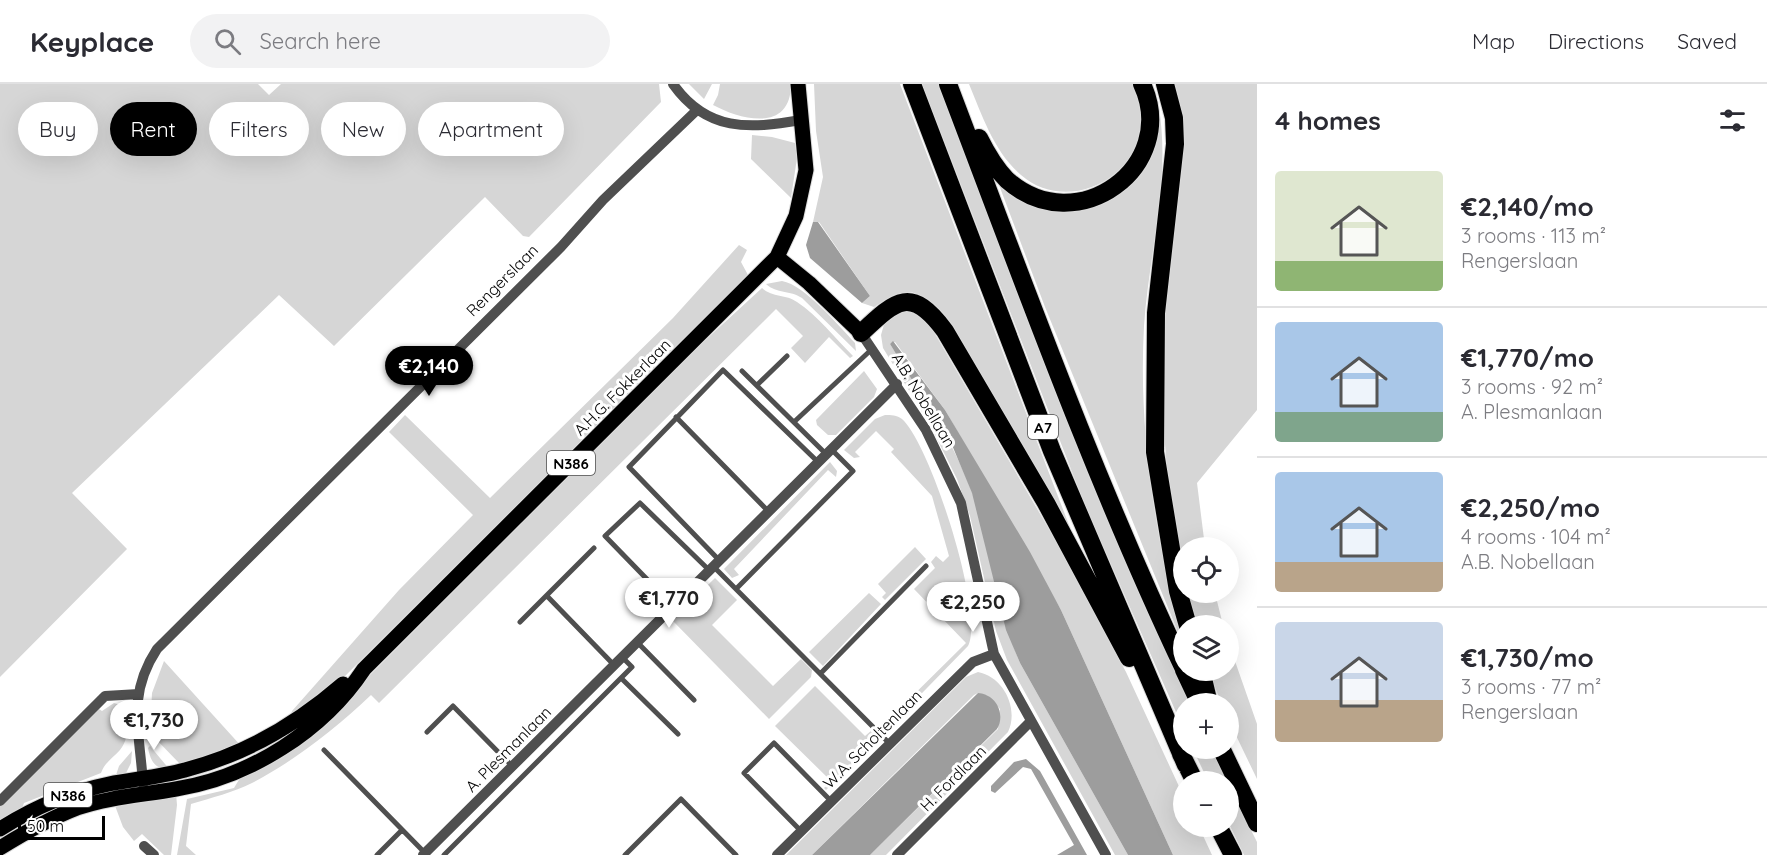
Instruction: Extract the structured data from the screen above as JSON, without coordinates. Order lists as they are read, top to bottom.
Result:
{
  "streets": {
    "highway": ["A7"],
    "main road": ["A.H.G. Fokkerlaan", "A.B. Nobellaan", "N386"],
    "street": [
      "Rengerslaan",
      "W.A. Scholtenlaan",
      "A. Plesmanlaan",
      "H. Fordlaan"
    ]
  },
  "crossings": [
    ["Rengerslaan", "A.H.G. Fokkerlaan"],
    ["A.H.G. Fokkerlaan", "A.B. Nobellaan"],
    ["A.H.G. Fokkerlaan", "N386"],
    ["A.B. Nobellaan", "A7"],
    ["A.B. Nobellaan", "W.A. Scholtenlaan"],
    ["A.B. Nobellaan", "A. Plesmanlaan"],
    ["A.B. Nobellaan", "H. Fordlaan"]
  ],
  "scale_bar": "50 m",
  "page": {
    "header": "Keyplace",
    "search": "Search here",
    "nav": ["Map", "Directions", "Saved"],
    "heading": "4 homes",
    "chip": [
      "Buy",
      "Rent",
      "Filters",
      "New",
      "Apartment"
    ],
    "list": [
      {
        "name": "€2,140/mo",
        "note": "3 rooms · 113 m² · Rengerslaan"
      },
      {
        "name": "€1,770/mo",
        "note": "3 rooms · 92 m² · A. Plesmanlaan"
      },
      {
        "name": "€2,250/mo",
        "note": "4 rooms · 104 m² · A.B. Nobellaan"
      },
      {
        "name": "€1,730/mo",
        "note": "3 rooms · 77 m² · Rengerslaan"
      }
    ],
    "price": [
      "€2,140",
      "€1,770",
      "€2,250",
      "€1,730"
    ],
    "map_buttons": ["+", "−"],
    "scale": "50 m"
  }
}
